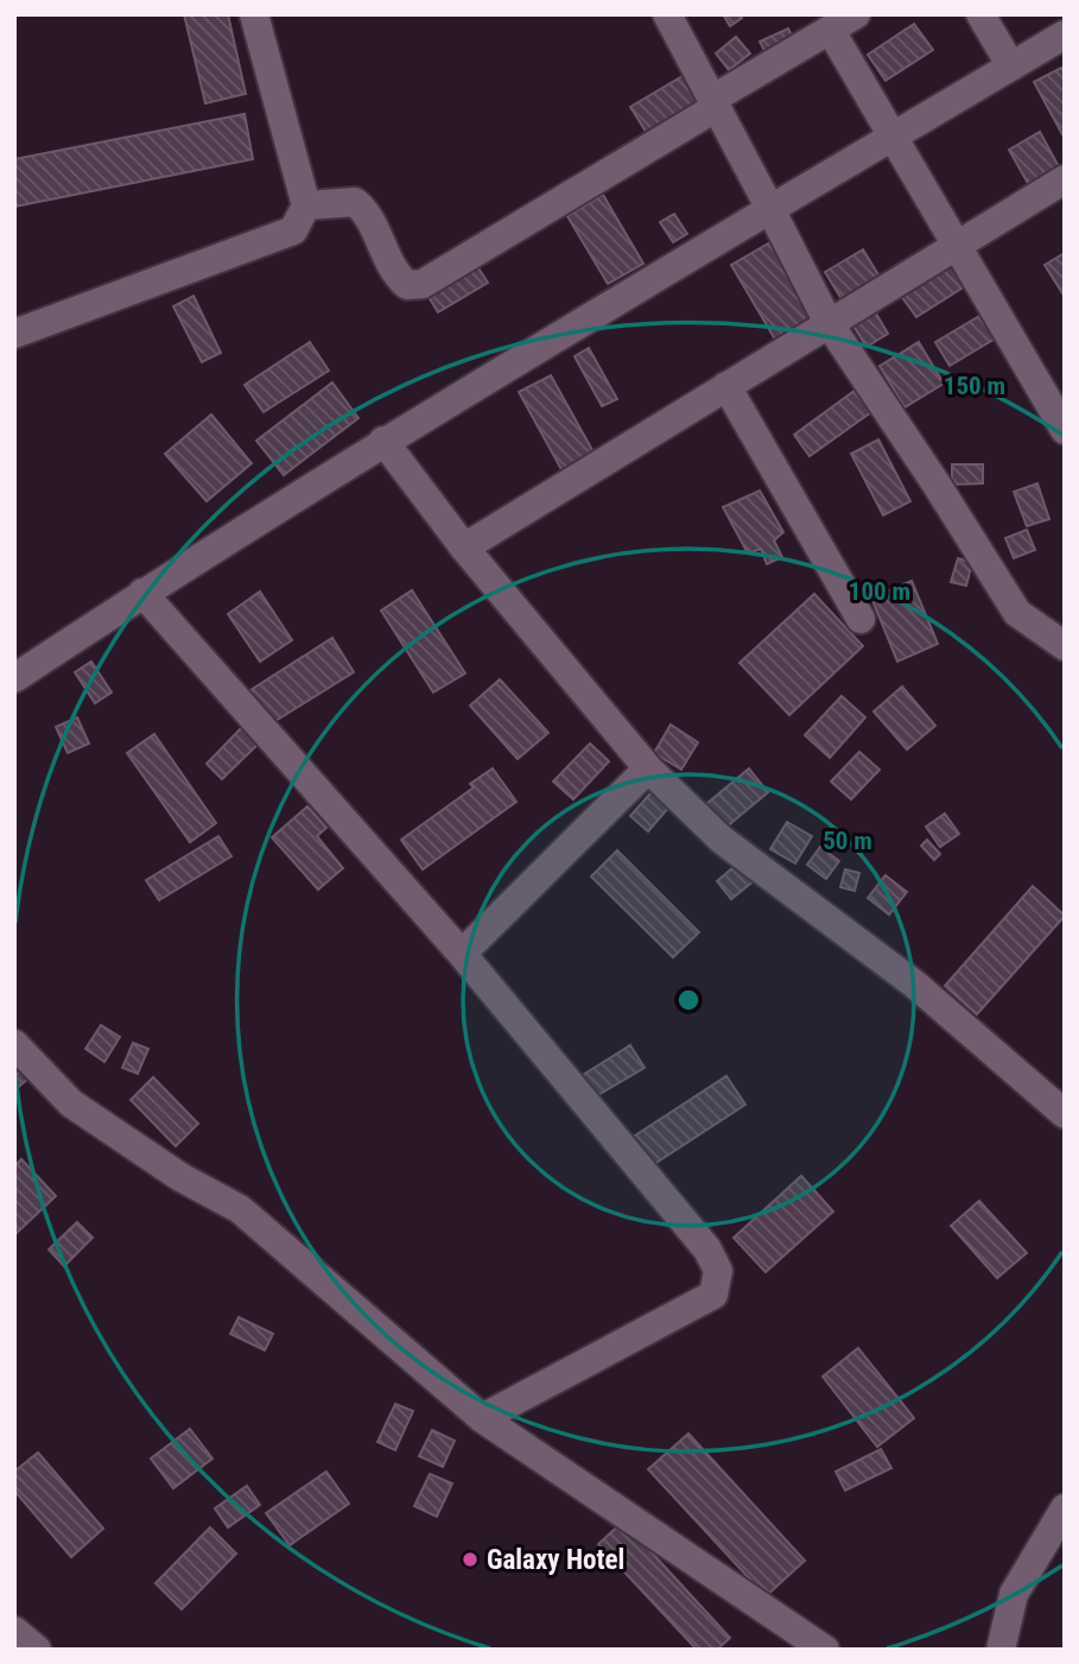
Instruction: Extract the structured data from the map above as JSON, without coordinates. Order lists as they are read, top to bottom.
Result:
{
  "places": ["Galaxy Hotel"],
  "rings": ["150 m", "100 m", "50 m"]
}
